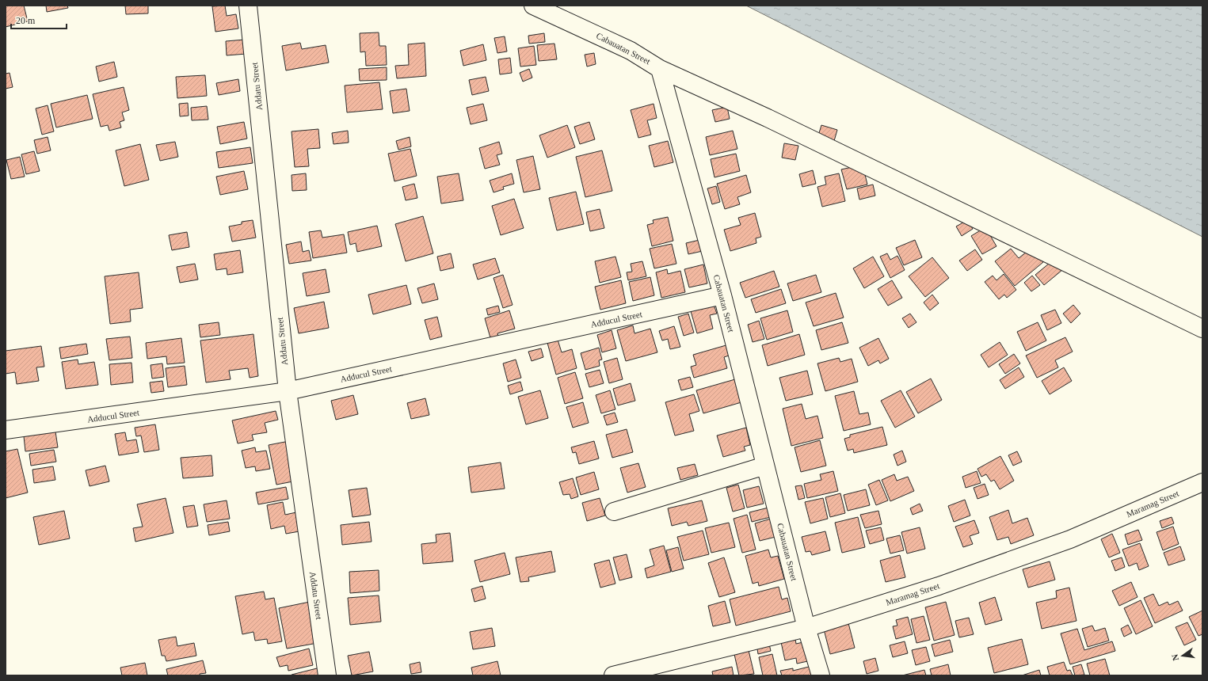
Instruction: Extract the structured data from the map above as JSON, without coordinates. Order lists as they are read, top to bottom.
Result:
{
  "streets": {
    "street": [
      "Cabauatan Street",
      "Addatu Street",
      "Adducul Street",
      "Maramag Street"
    ]
  },
  "crossings": [
    ["Cabauatan Street", "Adducul Street"],
    ["Cabauatan Street", "Maramag Street"],
    ["Addatu Street", "Adducul Street"]
  ],
  "scale_bar": "20 m",
  "north": "left"
}
